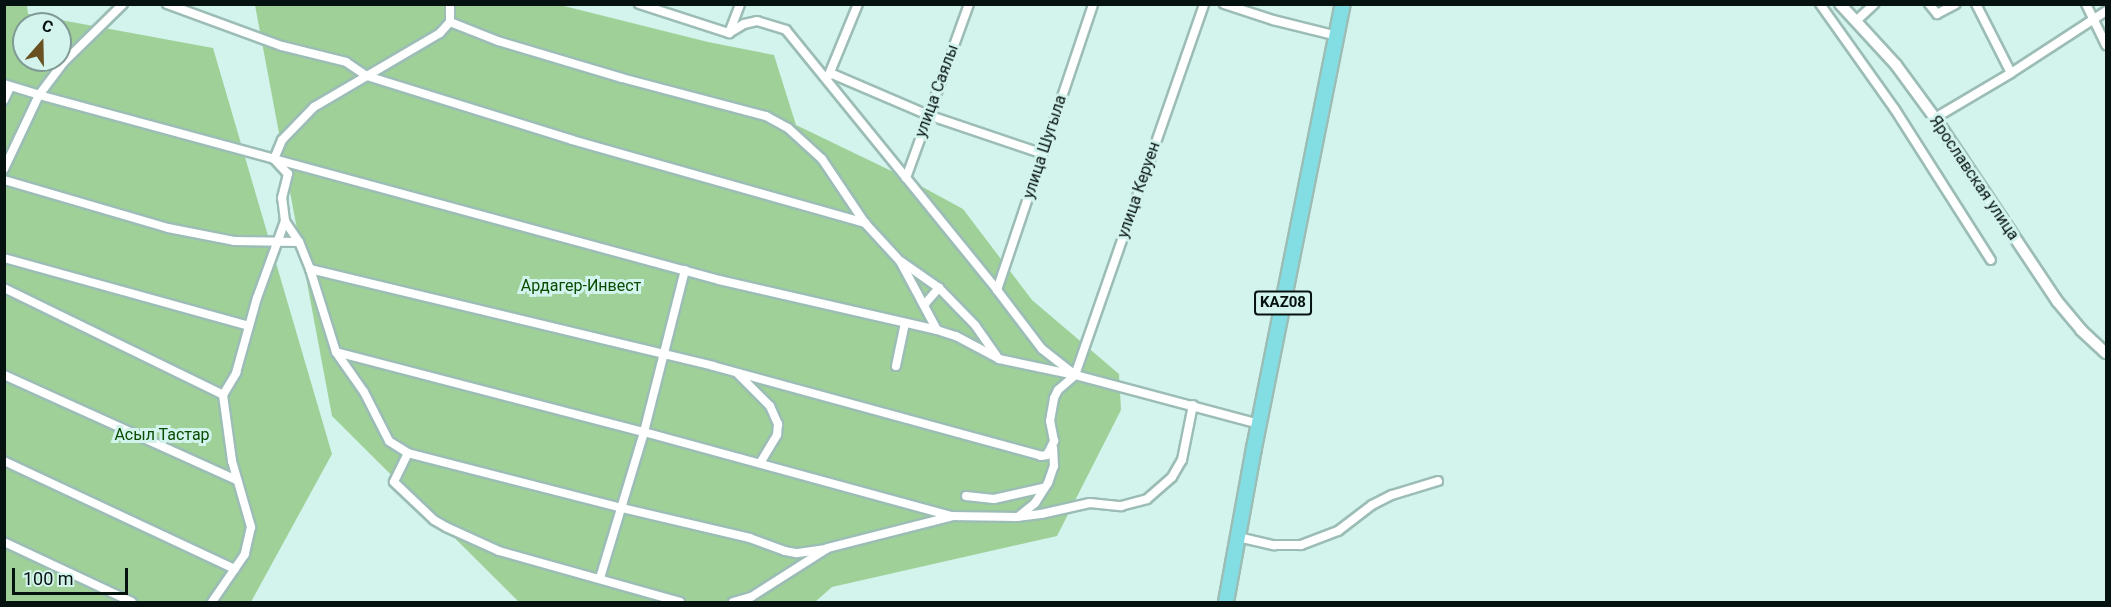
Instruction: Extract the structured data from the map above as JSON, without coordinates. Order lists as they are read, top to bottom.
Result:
{
  "streets": {
    "highway": ["KAZ08"],
    "main road": ["Ярославская улица"],
    "street": ["улица Саялы", "улица Шугыла", "улица Керуен"]
  },
  "parks": ["Ардагер-Инвест", "Асыл Тастар"],
  "scale_bar": "100 m",
  "north": "top"
}
